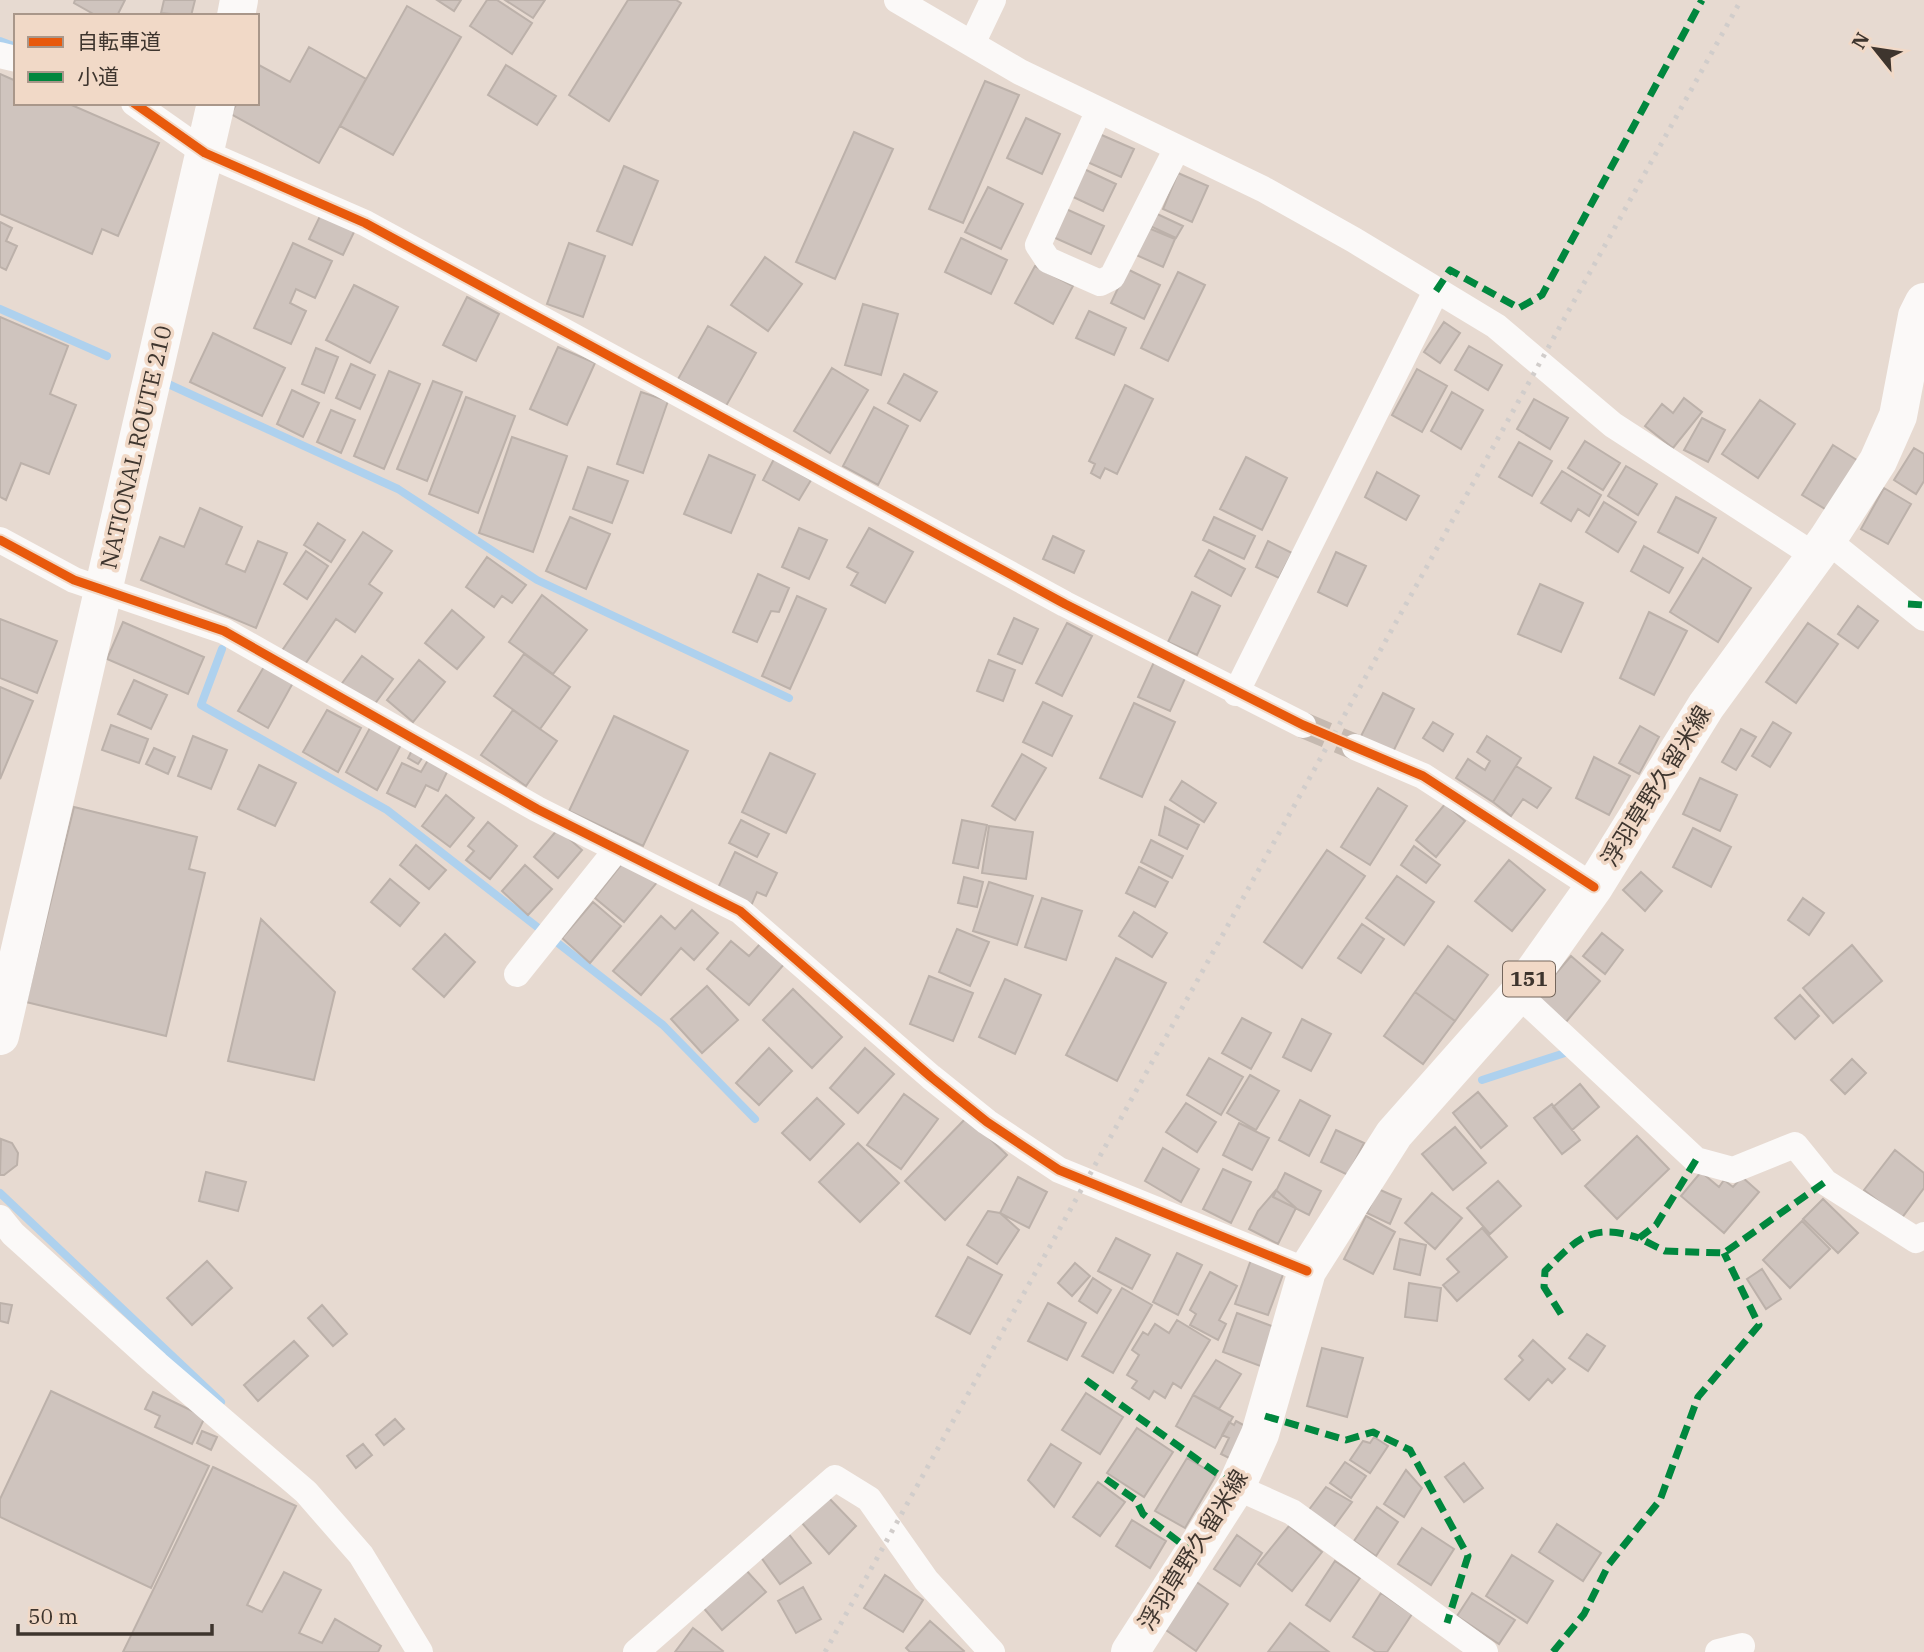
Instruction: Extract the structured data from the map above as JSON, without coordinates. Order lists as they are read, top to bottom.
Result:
{
  "streets": {
    "main road": ["NATIONAL ROUTE 210", "浮羽草野久留米線", "151"]
  },
  "legend": ["自転車道", "小道"],
  "scale_bar": "50 m",
  "north": "top left"
}
